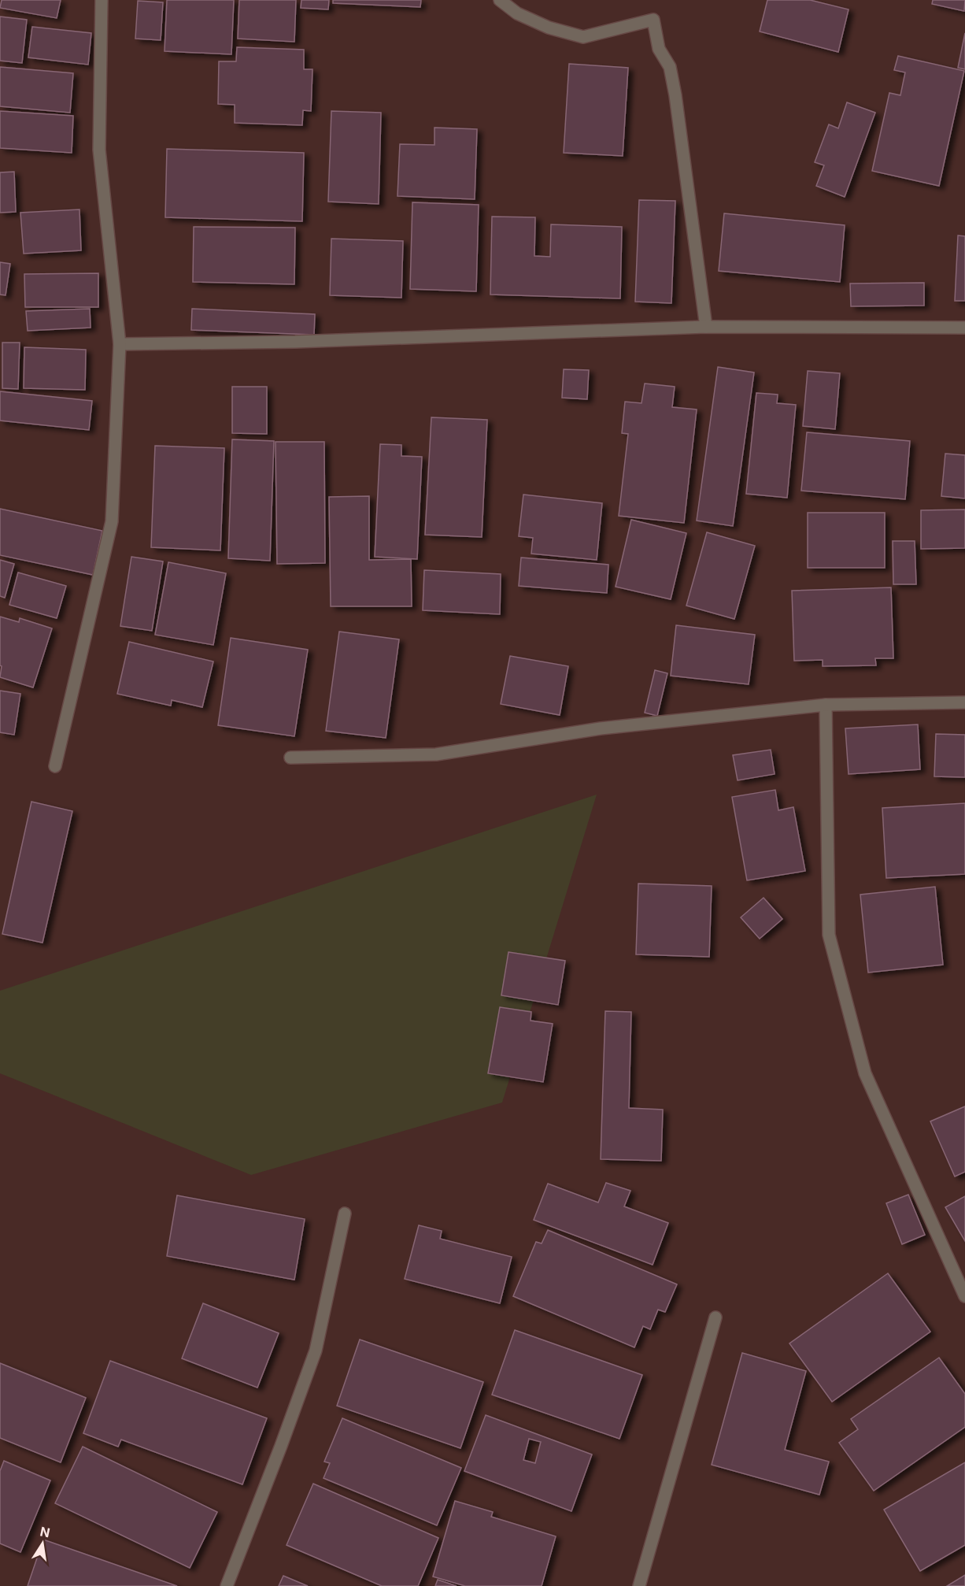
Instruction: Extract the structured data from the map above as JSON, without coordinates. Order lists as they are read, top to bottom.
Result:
{
  "north": "top"
}
